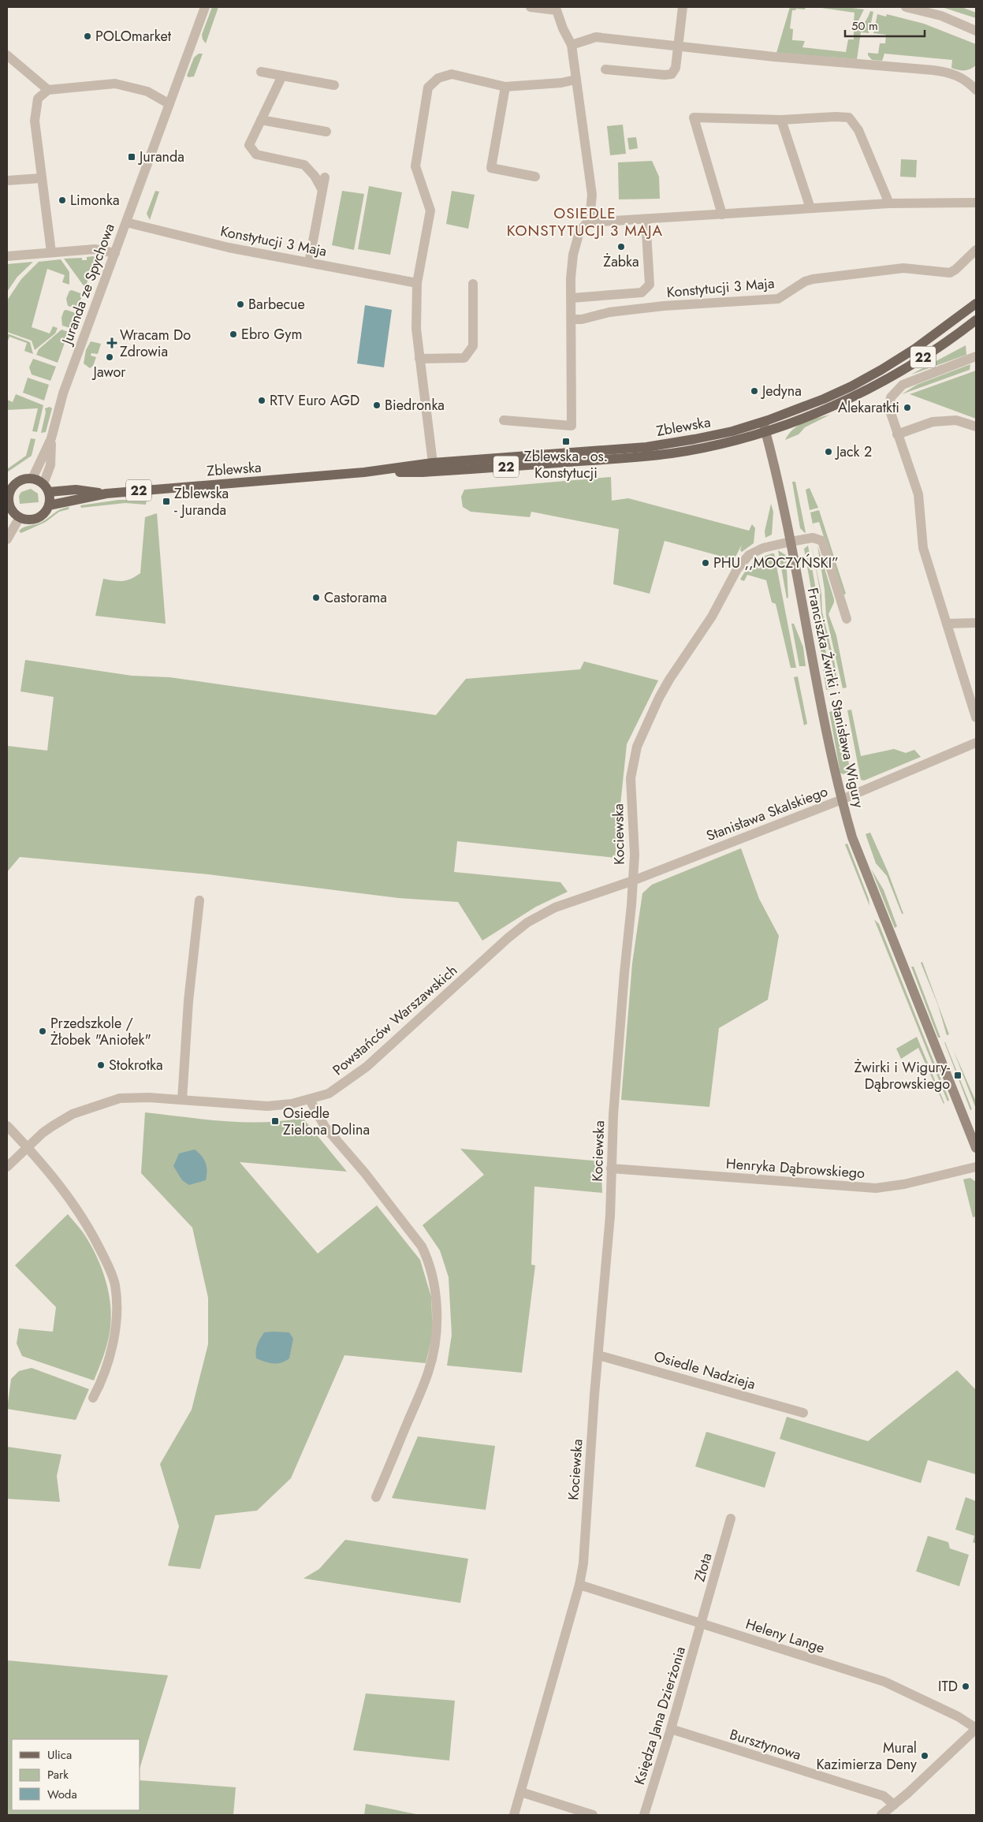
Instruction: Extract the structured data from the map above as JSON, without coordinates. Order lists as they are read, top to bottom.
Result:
{
  "streets": {
    "main road": ["22", "Zblewska", "Franciszka Żwirki i Stanisława Wigury"],
    "street": [
      "Konstytucji 3 Maja",
      "Juranda ze Spychowa",
      "Stanisława Skalskiego",
      "Kociewska",
      "Powstańców Warszawskich",
      "Henryka Dąbrowskiego",
      "Osiedle Nadzieja",
      "Złota",
      "Heleny Lange",
      "Księdza Jana Dzierżonia",
      "Bursztynowa"
    ]
  },
  "crossings": [
    ["Konstytucji 3 Maja", "Juranda ze Spychowa"],
    ["Juranda ze Spychowa", "22"],
    ["Juranda ze Spychowa", "Zblewska"],
    ["22", "Zblewska"],
    ["Zblewska", "Franciszka Żwirki i Stanisława Wigury"],
    ["Franciszka Żwirki i Stanisława Wigury", "Stanisława Skalskiego"],
    ["Franciszka Żwirki i Stanisława Wigury", "Kociewska"],
    ["Stanisława Skalskiego", "Kociewska"],
    ["Stanisława Skalskiego", "Powstańców Warszawskich"],
    ["Kociewska", "Powstańców Warszawskich"],
    ["Kociewska", "Henryka Dąbrowskiego"],
    ["Kociewska", "Osiedle Nadzieja"],
    ["Kociewska", "Heleny Lange"],
    ["Złota", "Heleny Lange"],
    ["Złota", "Księdza Jana Dzierżonia"],
    ["Heleny Lange", "Księdza Jana Dzierżonia"],
    ["Księdza Jana Dzierżonia", "Bursztynowa"]
  ],
  "districts": ["OSIEDLE KONSTYTUCJI 3 MAJA"],
  "places": {
    "other": [
      "POLOmarket",
      "Limonka",
      "Żabka",
      "Barbecue",
      "Ebro Gym",
      "Jawor",
      "Jedyna",
      "RTV Euro AGD",
      "Biedronka",
      "Alekaratkti",
      "Jack 2",
      "PHU ,,MOCZYŃSKI”",
      "Castorama",
      "Przedszkole / Żłobek \"Aniołek\"",
      "Stokrotka",
      "ITD",
      "Mural Kazimierza Deny"
    ],
    "transit": [
      "Juranda",
      "Zblewska - os. Konstytucji",
      "Zblewska - Juranda",
      "Żwirki i Wigury- Dąbrowskiego",
      "Osiedle Zielona Dolina"
    ],
    "health": ["Wracam Do Zdrowia"]
  },
  "legend": ["Ulica", "Park", "Woda"],
  "scale_bar": "50 m"
}
